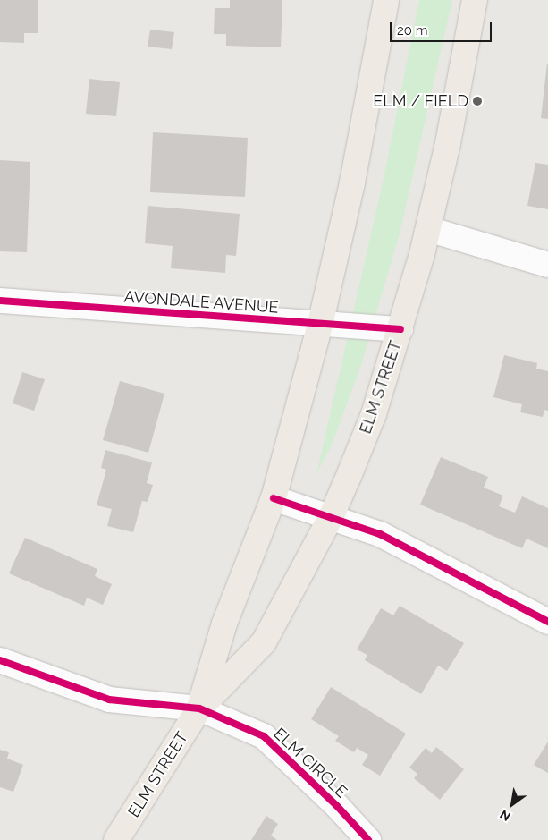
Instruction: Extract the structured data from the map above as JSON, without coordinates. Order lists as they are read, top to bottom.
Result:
{
  "streets": {
    "main road": ["ELM STREET"],
    "street": ["AVONDALE AVENUE", "ELM CIRCLE"]
  },
  "crossings": [
    ["AVONDALE AVENUE", "ELM STREET"],
    ["ELM STREET", "ELM CIRCLE"]
  ],
  "places": ["ELM / FIELD"],
  "scale_bar": "20 m",
  "north": "bottom left"
}
